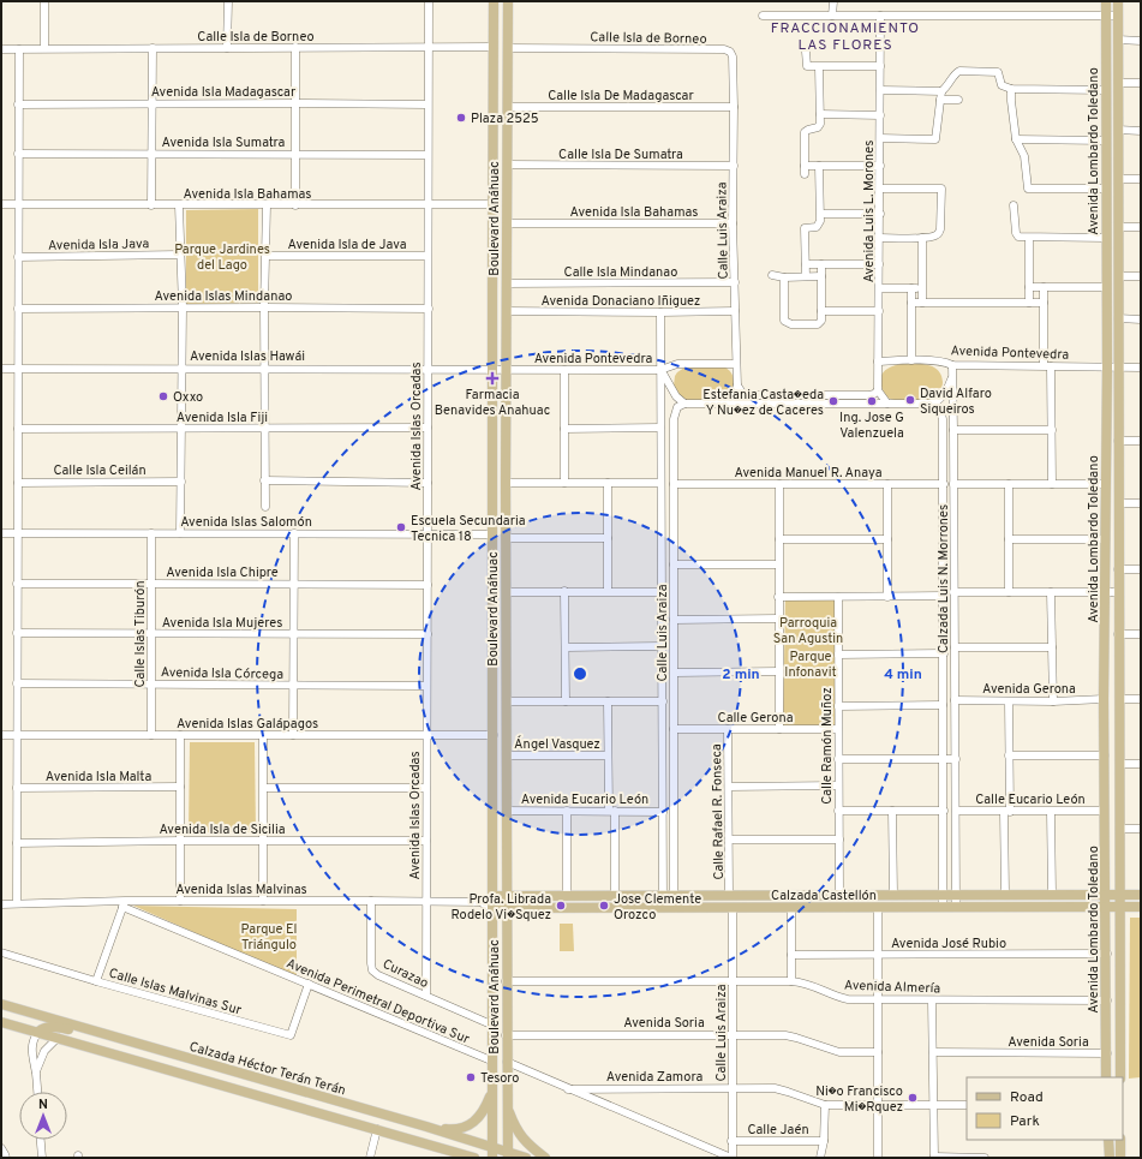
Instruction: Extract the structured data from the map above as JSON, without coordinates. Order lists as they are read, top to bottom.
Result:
{
  "streets": {
    "main road": [
      "Avenida Lombardo Toledano",
      "Boulevard Anáhuac",
      "Calzada Castellón",
      "Calzada Héctor Terán Terán"
    ],
    "street": [
      "Calle Isla de Borneo",
      "Avenida Isla Madagascar",
      "Calle Isla De Madagascar",
      "Avenida Isla Sumatra",
      "Calle Isla De Sumatra",
      "Avenida Isla Bahamas",
      "Avenida Luis L. Morones",
      "Calle Luis Araiza",
      "Avenida Isla Java",
      "Avenida Isla de Java",
      "Calle Isla Mindanao",
      "Avenida Islas Mindanao",
      "Avenida Donaciano Iñiguez",
      "Avenida Pontevedra",
      "Avenida Islas Hawái",
      "Avenida Isla Fiji",
      "Avenida Islas Orcadas",
      "Calle Isla Ceilán",
      "Avenida Manuel R. Anaya",
      "Avenida Islas Salomón",
      "Avenida Isla Chipre",
      "Calzada Luis N. Morrones",
      "Avenida Isla Mujeres",
      "Calle Islas Tiburón",
      "Avenida Isla Córcega",
      "Avenida Gerona",
      "Calle Gerona",
      "Avenida Islas Galápagos",
      "Ángel Vasquez",
      "Calle Ramón Muñoz",
      "Avenida Isla Malta",
      "Avenida Eucario León",
      "Calle Eucario León",
      "Calle Rafael R. Fonseca",
      "Avenida Isla de Sicilia",
      "Avenida Islas Malvinas",
      "Avenida José Rubio",
      "Curazao",
      "Avenida Almería",
      "Calle Islas Malvinas Sur",
      "Avenida Perimetral Deportiva Sur",
      "Avenida Soria",
      "Avenida Zamora",
      "Calle Jaén"
    ]
  },
  "crossings": [
    ["Calle Isla de Borneo", "Boulevard Anáhuac"],
    ["Calle Isla de Borneo", "Calle Luis Araiza"],
    ["Calle Isla de Borneo", "Avenida Islas Orcadas"],
    ["Avenida Isla Madagascar", "Avenida Islas Orcadas"],
    ["Calle Isla De Madagascar", "Boulevard Anáhuac"],
    ["Calle Isla De Madagascar", "Calle Luis Araiza"],
    ["Avenida Isla Sumatra", "Avenida Islas Orcadas"],
    ["Avenida Lombardo Toledano", "Avenida Pontevedra"],
    ["Avenida Lombardo Toledano", "Avenida Gerona"],
    ["Avenida Lombardo Toledano", "Calle Eucario León"],
    ["Avenida Lombardo Toledano", "Calzada Castellón"],
    ["Avenida Lombardo Toledano", "Avenida José Rubio"],
    ["Avenida Lombardo Toledano", "Avenida Almería"],
    ["Avenida Lombardo Toledano", "Avenida Soria"],
    ["Calle Isla De Sumatra", "Boulevard Anáhuac"],
    ["Calle Isla De Sumatra", "Calle Luis Araiza"],
    ["Avenida Isla Bahamas", "Boulevard Anáhuac"],
    ["Avenida Isla Bahamas", "Calle Luis Araiza"],
    ["Avenida Isla Bahamas", "Avenida Islas Orcadas"],
    ["Avenida Luis L. Morones", "Avenida Pontevedra"],
    ["Boulevard Anáhuac", "Calle Isla Mindanao"],
    ["Boulevard Anáhuac", "Avenida Donaciano Iñiguez"],
    ["Boulevard Anáhuac", "Avenida Pontevedra"],
    ["Boulevard Anáhuac", "Avenida Islas Hawái"],
    ["Boulevard Anáhuac", "Avenida Islas Salomón"],
    ["Boulevard Anáhuac", "Avenida Islas Galápagos"],
    ["Boulevard Anáhuac", "Ángel Vasquez"],
    ["Boulevard Anáhuac", "Avenida Eucario León"],
    ["Boulevard Anáhuac", "Avenida Islas Malvinas"],
    ["Boulevard Anáhuac", "Calzada Castellón"],
    ["Boulevard Anáhuac", "Curazao"],
    ["Boulevard Anáhuac", "Avenida Almería"],
    ["Boulevard Anáhuac", "Avenida Perimetral Deportiva Sur"],
    ["Boulevard Anáhuac", "Avenida Soria"],
    ["Boulevard Anáhuac", "Calzada Héctor Terán Terán"],
    ["Calle Luis Araiza", "Calle Isla Mindanao"],
    ["Calle Luis Araiza", "Avenida Donaciano Iñiguez"],
    ["Calle Luis Araiza", "Avenida Pontevedra"],
    ["Calle Luis Araiza", "Avenida Manuel R. Anaya"],
    ["Calle Luis Araiza", "Calle Gerona"],
    ["Calle Luis Araiza", "Avenida Eucario León"],
    ["Calle Luis Araiza", "Calzada Castellón"],
    ["Calle Luis Araiza", "Avenida Almería"],
    ["Calle Luis Araiza", "Avenida Soria"],
    ["Calle Luis Araiza", "Avenida Zamora"],
    ["Calle Luis Araiza", "Calle Jaén"],
    ["Avenida Isla de Java", "Avenida Islas Orcadas"],
    ["Avenida Islas Mindanao", "Avenida Islas Orcadas"],
    ["Avenida Pontevedra", "Avenida Islas Hawái"],
    ["Avenida Pontevedra", "Calzada Luis N. Morrones"],
    ["Avenida Islas Hawái", "Avenida Islas Orcadas"],
    ["Avenida Isla Fiji", "Avenida Islas Orcadas"],
    ["Avenida Islas Orcadas", "Avenida Islas Salomón"],
    ["Avenida Islas Orcadas", "Avenida Isla Chipre"],
    ["Avenida Islas Orcadas", "Avenida Isla Mujeres"],
    ["Avenida Islas Orcadas", "Avenida Isla Córcega"],
    ["Avenida Islas Orcadas", "Avenida Islas Galápagos"],
    ["Avenida Islas Orcadas", "Avenida Isla de Sicilia"],
    ["Avenida Islas Orcadas", "Avenida Islas Malvinas"],
    ["Avenida Islas Orcadas", "Curazao"],
    ["Avenida Manuel R. Anaya", "Calzada Luis N. Morrones"],
    ["Avenida Islas Salomón", "Calle Islas Tiburón"],
    ["Avenida Isla Chipre", "Calle Islas Tiburón"],
    ["Calzada Luis N. Morrones", "Avenida Gerona"],
    ["Calzada Luis N. Morrones", "Calle Eucario León"],
    ["Calzada Luis N. Morrones", "Calzada Castellón"],
    ["Avenida Isla Mujeres", "Calle Islas Tiburón"],
    ["Calle Islas Tiburón", "Avenida Isla Córcega"],
    ["Calle Islas Tiburón", "Avenida Islas Galápagos"],
    ["Calle Gerona", "Calle Ramón Muñoz"],
    ["Calle Gerona", "Calle Rafael R. Fonseca"],
    ["Calle Ramón Muñoz", "Calzada Castellón"],
    ["Calle Rafael R. Fonseca", "Calzada Castellón"],
    ["Avenida Islas Malvinas", "Calzada Castellón"],
    ["Avenida Islas Malvinas", "Curazao"],
    ["Avenida Islas Malvinas", "Avenida Perimetral Deportiva Sur"],
    ["Calle Islas Malvinas Sur", "Avenida Perimetral Deportiva Sur"]
  ],
  "districts": ["FRACCIONAMIENTO LAS FLORES"],
  "parks": [
    "Parque Jardines del Lago",
    "Parroquia San Agustin",
    "Parque Infonavit",
    "Parque El Triángulo"
  ],
  "places": {
    "other": [
      "Plaza 2525",
      "Oxxo",
      "David Alfaro Siqueiros",
      "Estefania Casta�eda Y Nu�ez de Caceres",
      "Ing. Jose G Valenzuela",
      "Escuela Secundaria Tecnica 18",
      "Profa. Librada Rodelo Vi�Squez",
      "Jose Clemente Orozco",
      "Tesoro",
      "Ni�o Francisco Mi�Rquez"
    ],
    "health": ["Farmacia Benavides Anahuac"]
  },
  "legend": ["Road", "Park"],
  "north": "top",
  "rings": ["2 min", "4 min"]
}
